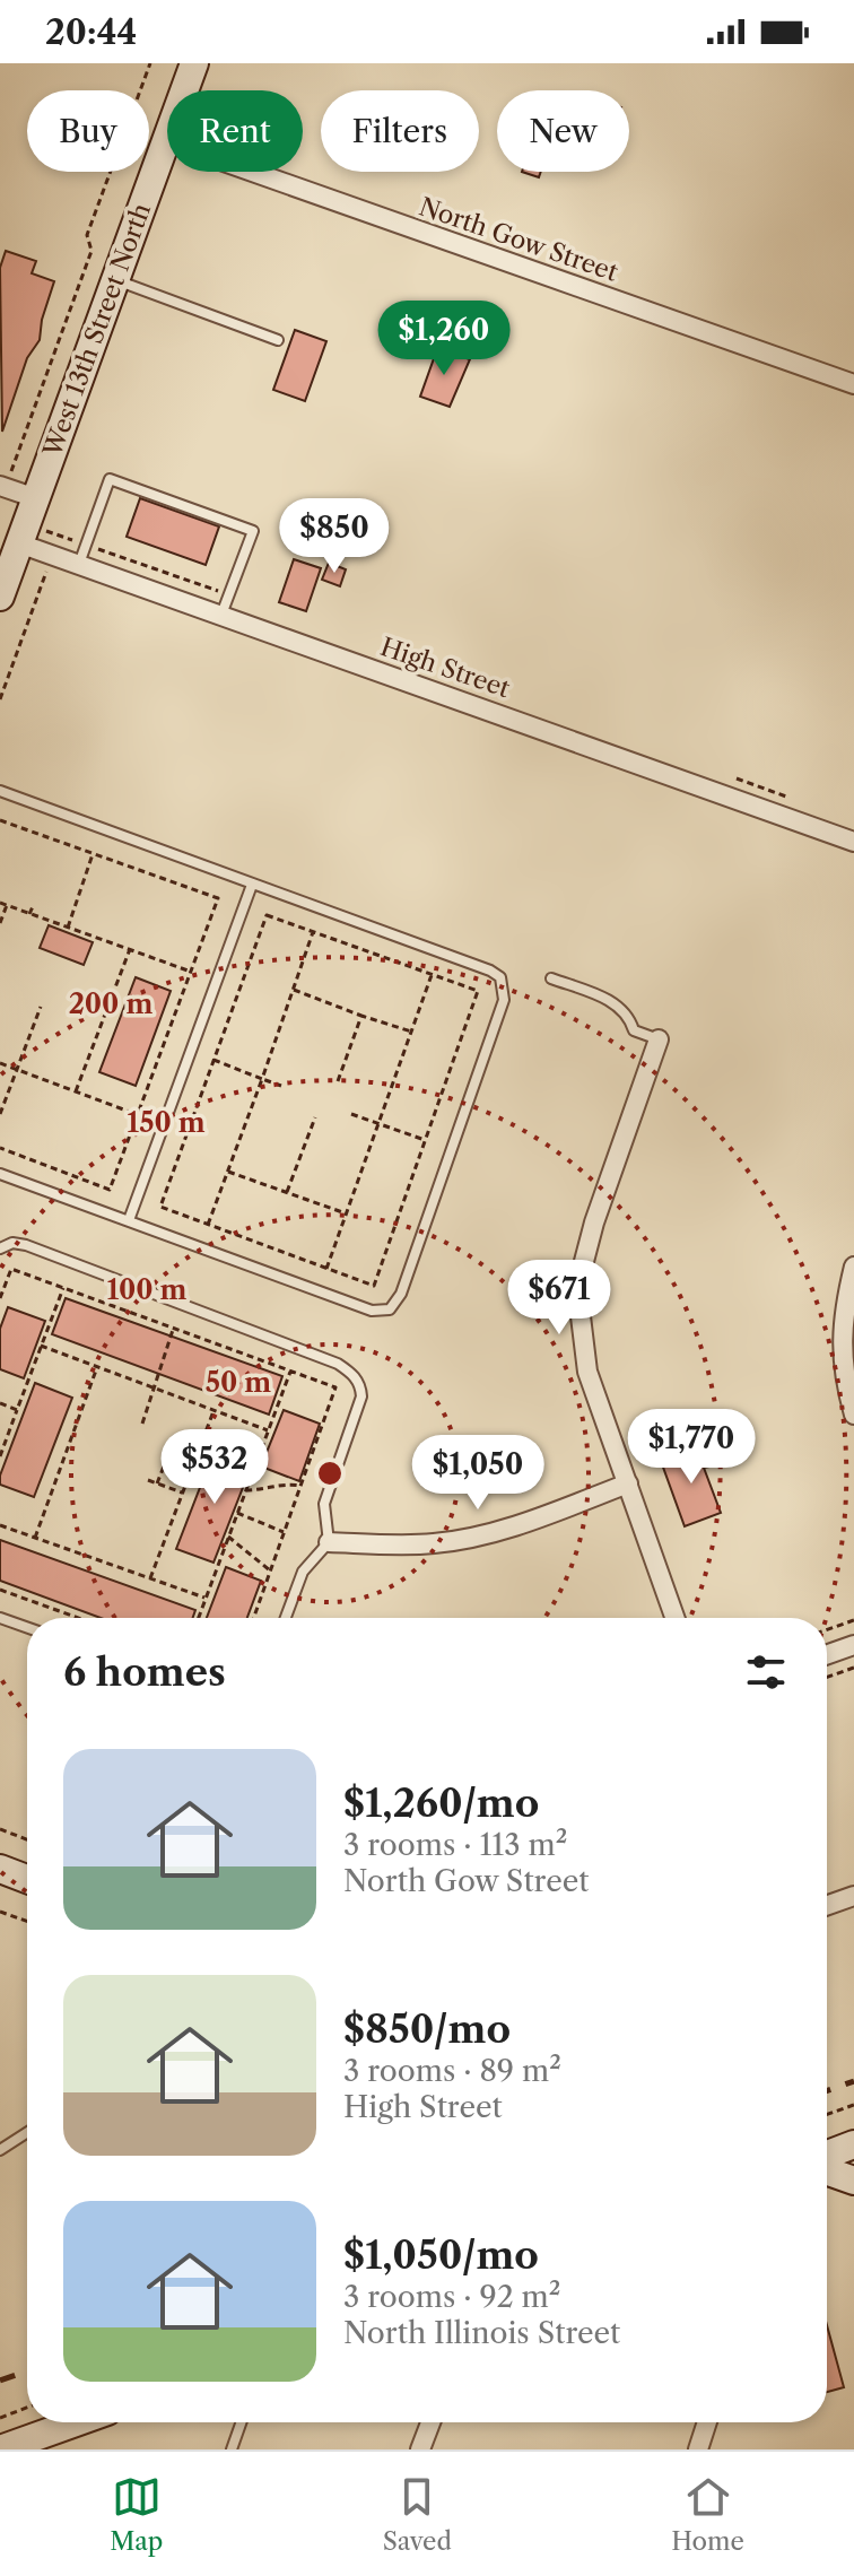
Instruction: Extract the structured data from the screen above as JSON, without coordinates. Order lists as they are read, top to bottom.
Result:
{
  "streets": {
    "street": ["North Gow Street", "West 13th Street North", "High Street"]
  },
  "crossings": [
    ["North Gow Street", "West 13th Street North"],
    ["West 13th Street North", "High Street"]
  ],
  "page": {
    "status": "20:44",
    "chip": [
      "Buy",
      "Rent",
      "Filters",
      "New"
    ],
    "price": [
      "$1,260",
      "$850",
      "$671",
      "$1,770",
      "$532",
      "$1,050"
    ],
    "heading": "6 homes",
    "list": [
      {
        "name": "$1,260/mo",
        "note": "3 rooms · 113 m² · North Gow Street"
      },
      {
        "name": "$850/mo",
        "note": "3 rooms · 89 m² · High Street"
      },
      {
        "name": "$1,050/mo",
        "note": "3 rooms · 92 m² · North Illinois Street"
      }
    ],
    "tabs": ["Map", "Saved", "Home"]
  },
  "rings": [
    "200 m",
    "150 m",
    "100 m",
    "50 m"
  ]
}
